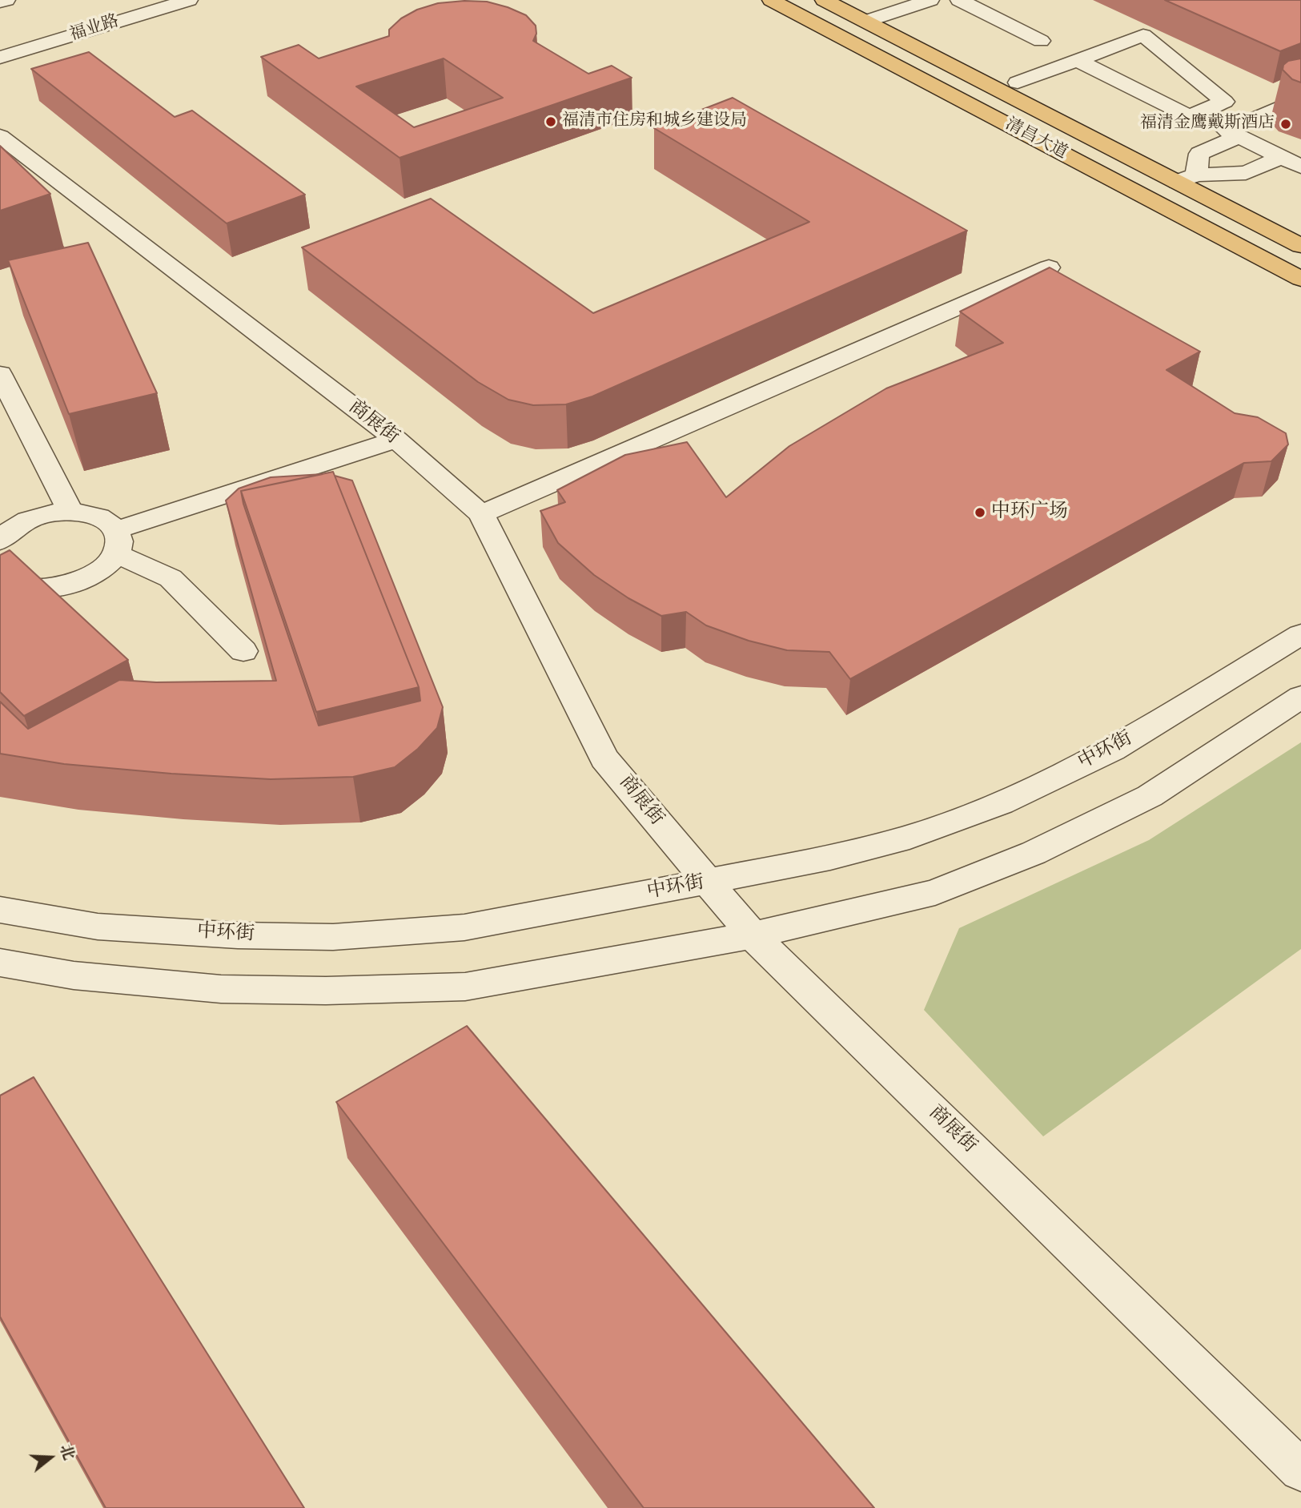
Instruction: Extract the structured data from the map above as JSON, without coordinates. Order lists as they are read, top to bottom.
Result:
{
  "streets": {
    "main road": ["清昌大道"],
    "street": ["福业路", "商展街", "中环街"]
  },
  "crossings": [
    ["商展街", "中环街"]
  ],
  "places": ["福清市住房和城乡建设局", "福清金鹰戴斯酒店", "中环广场"],
  "north": "right"
}
